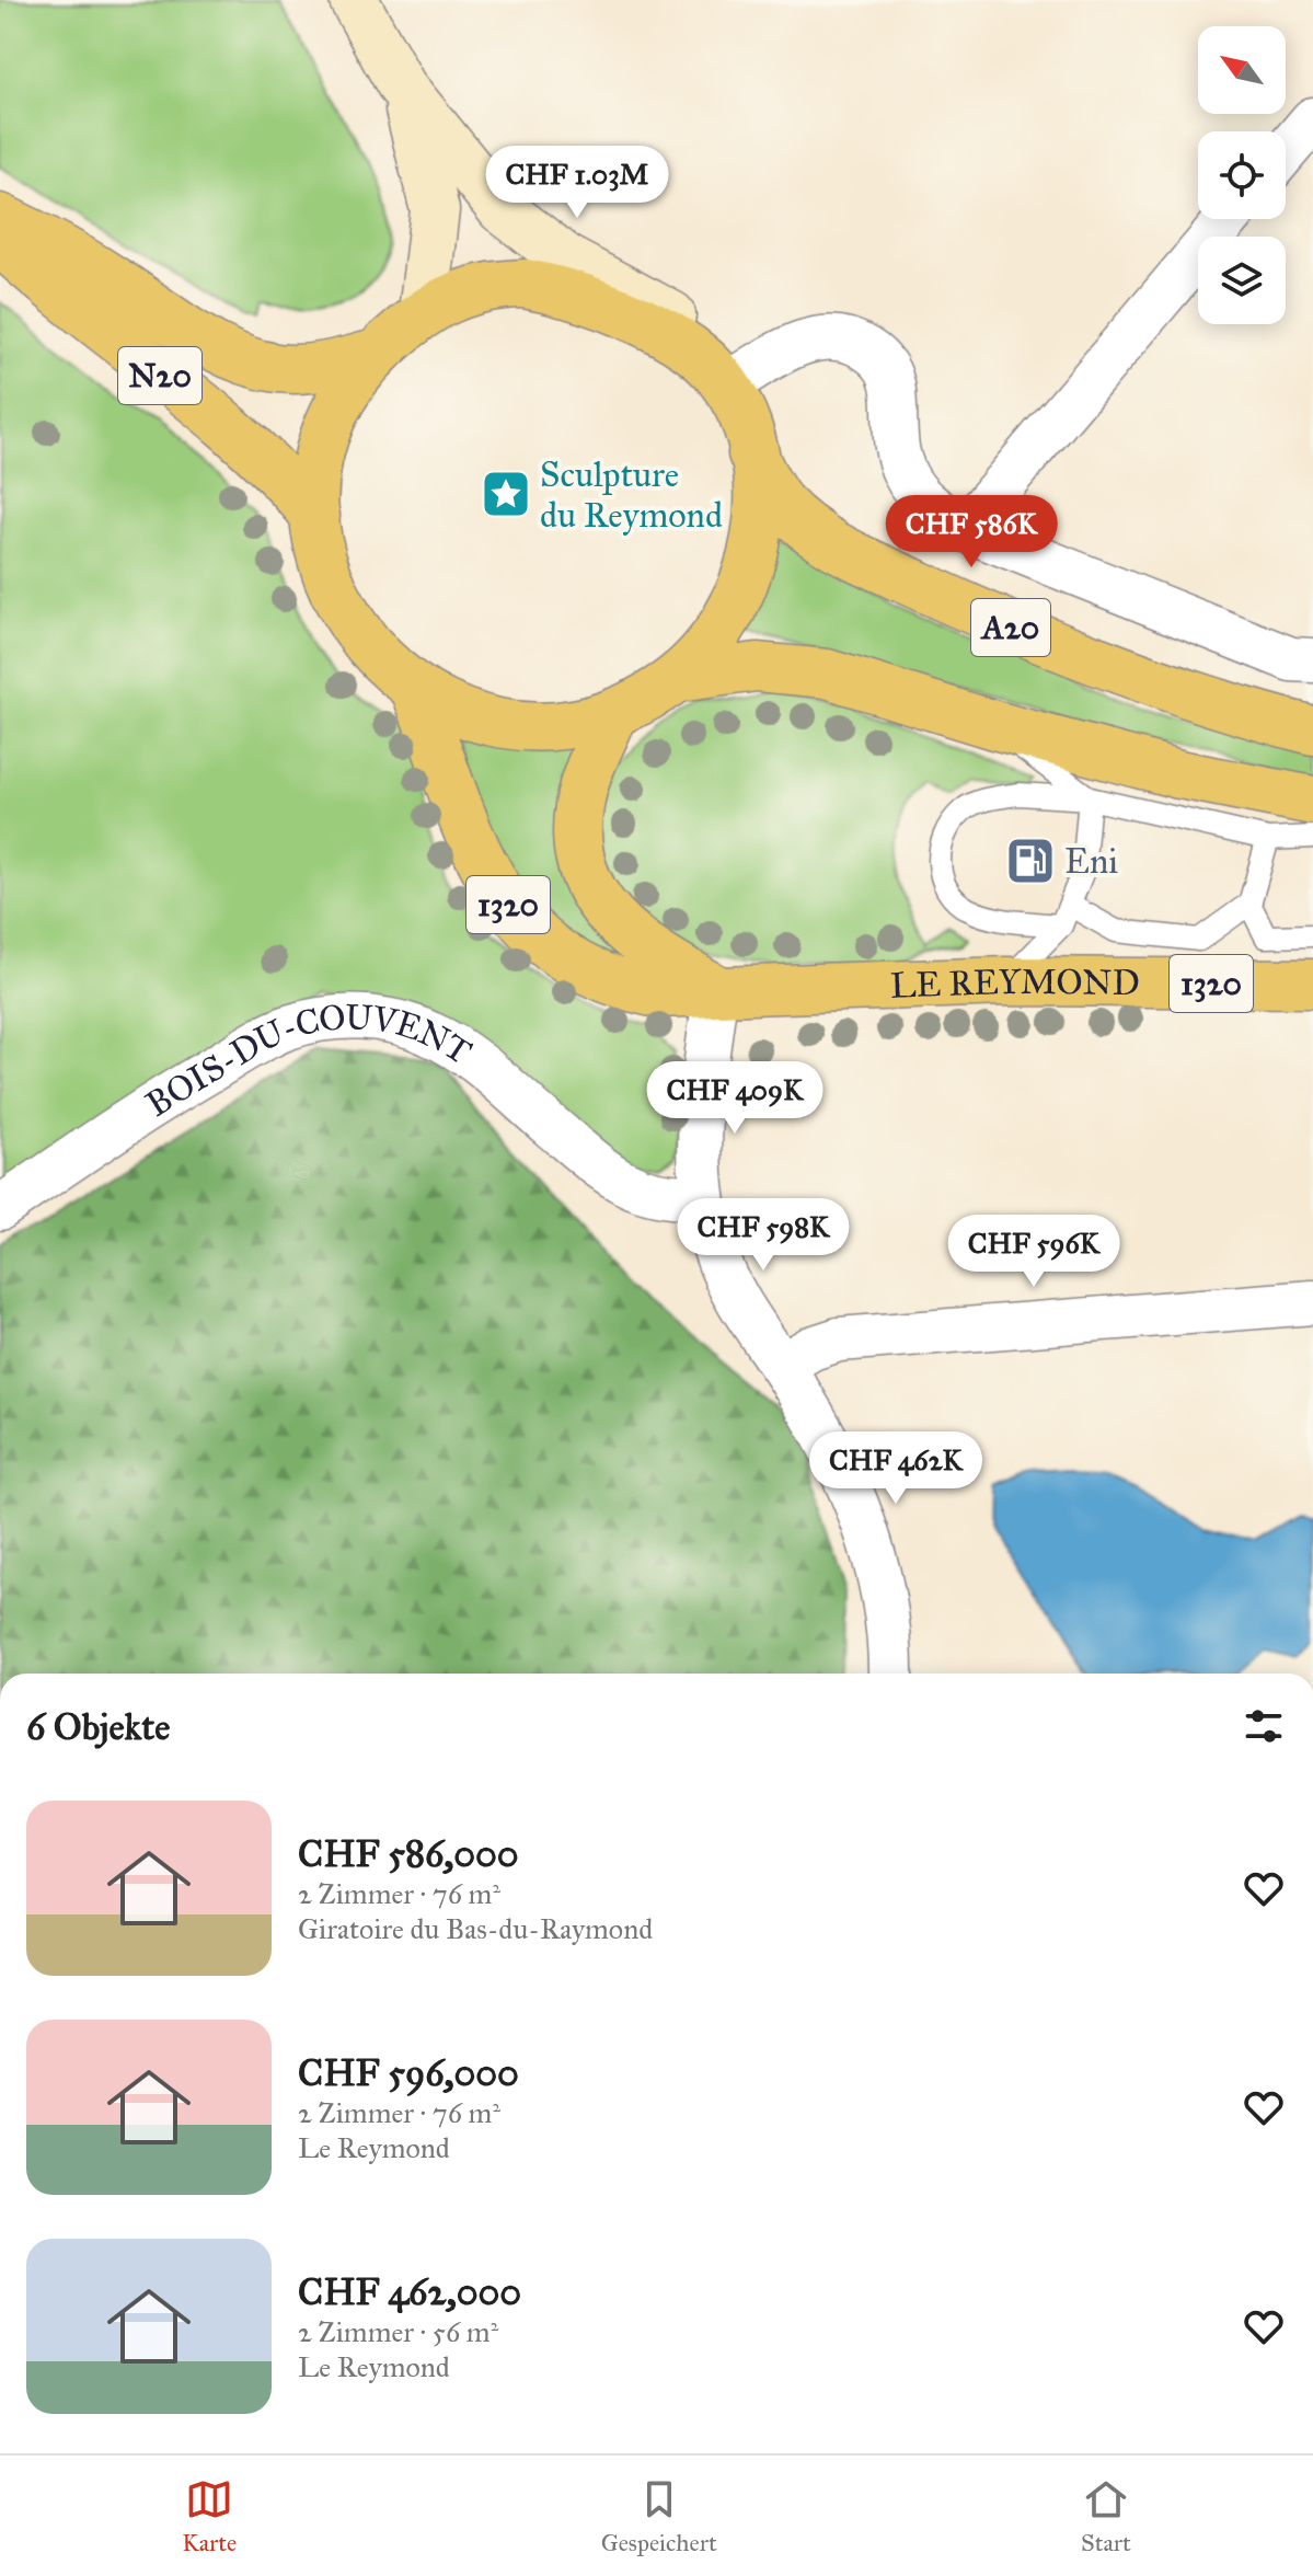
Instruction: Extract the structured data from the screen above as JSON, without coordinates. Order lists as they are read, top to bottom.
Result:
{
  "streets": {
    "main road": [
      "N20",
      "A20",
      "1320",
      "LE REYMOND"
    ],
    "street": ["BOIS-DU-COUVENT"]
  },
  "crossings": [
    ["N20", "A20"],
    ["N20", "1320"],
    ["1320", "LE REYMOND"]
  ],
  "places": {
    "place": ["Sculpture du Reymond"],
    "fuel station": ["Eni"]
  },
  "north": "top left",
  "page": {
    "price": [
      "CHF 1.03M",
      "CHF 586K",
      "CHF 409K",
      "CHF 598K",
      "CHF 596K",
      "CHF 462K"
    ],
    "heading": "6 Objekte",
    "list": [
      {
        "name": "CHF 586,000",
        "note": "2 Zimmer · 76 m² · Giratoire du Bas-du-Raymond"
      },
      {
        "name": "CHF 596,000",
        "note": "2 Zimmer · 76 m² · Le Reymond"
      },
      {
        "name": "CHF 462,000",
        "note": "2 Zimmer · 56 m² · Le Reymond"
      }
    ],
    "tabs": ["Karte", "Gespeichert", "Start"]
  }
}
